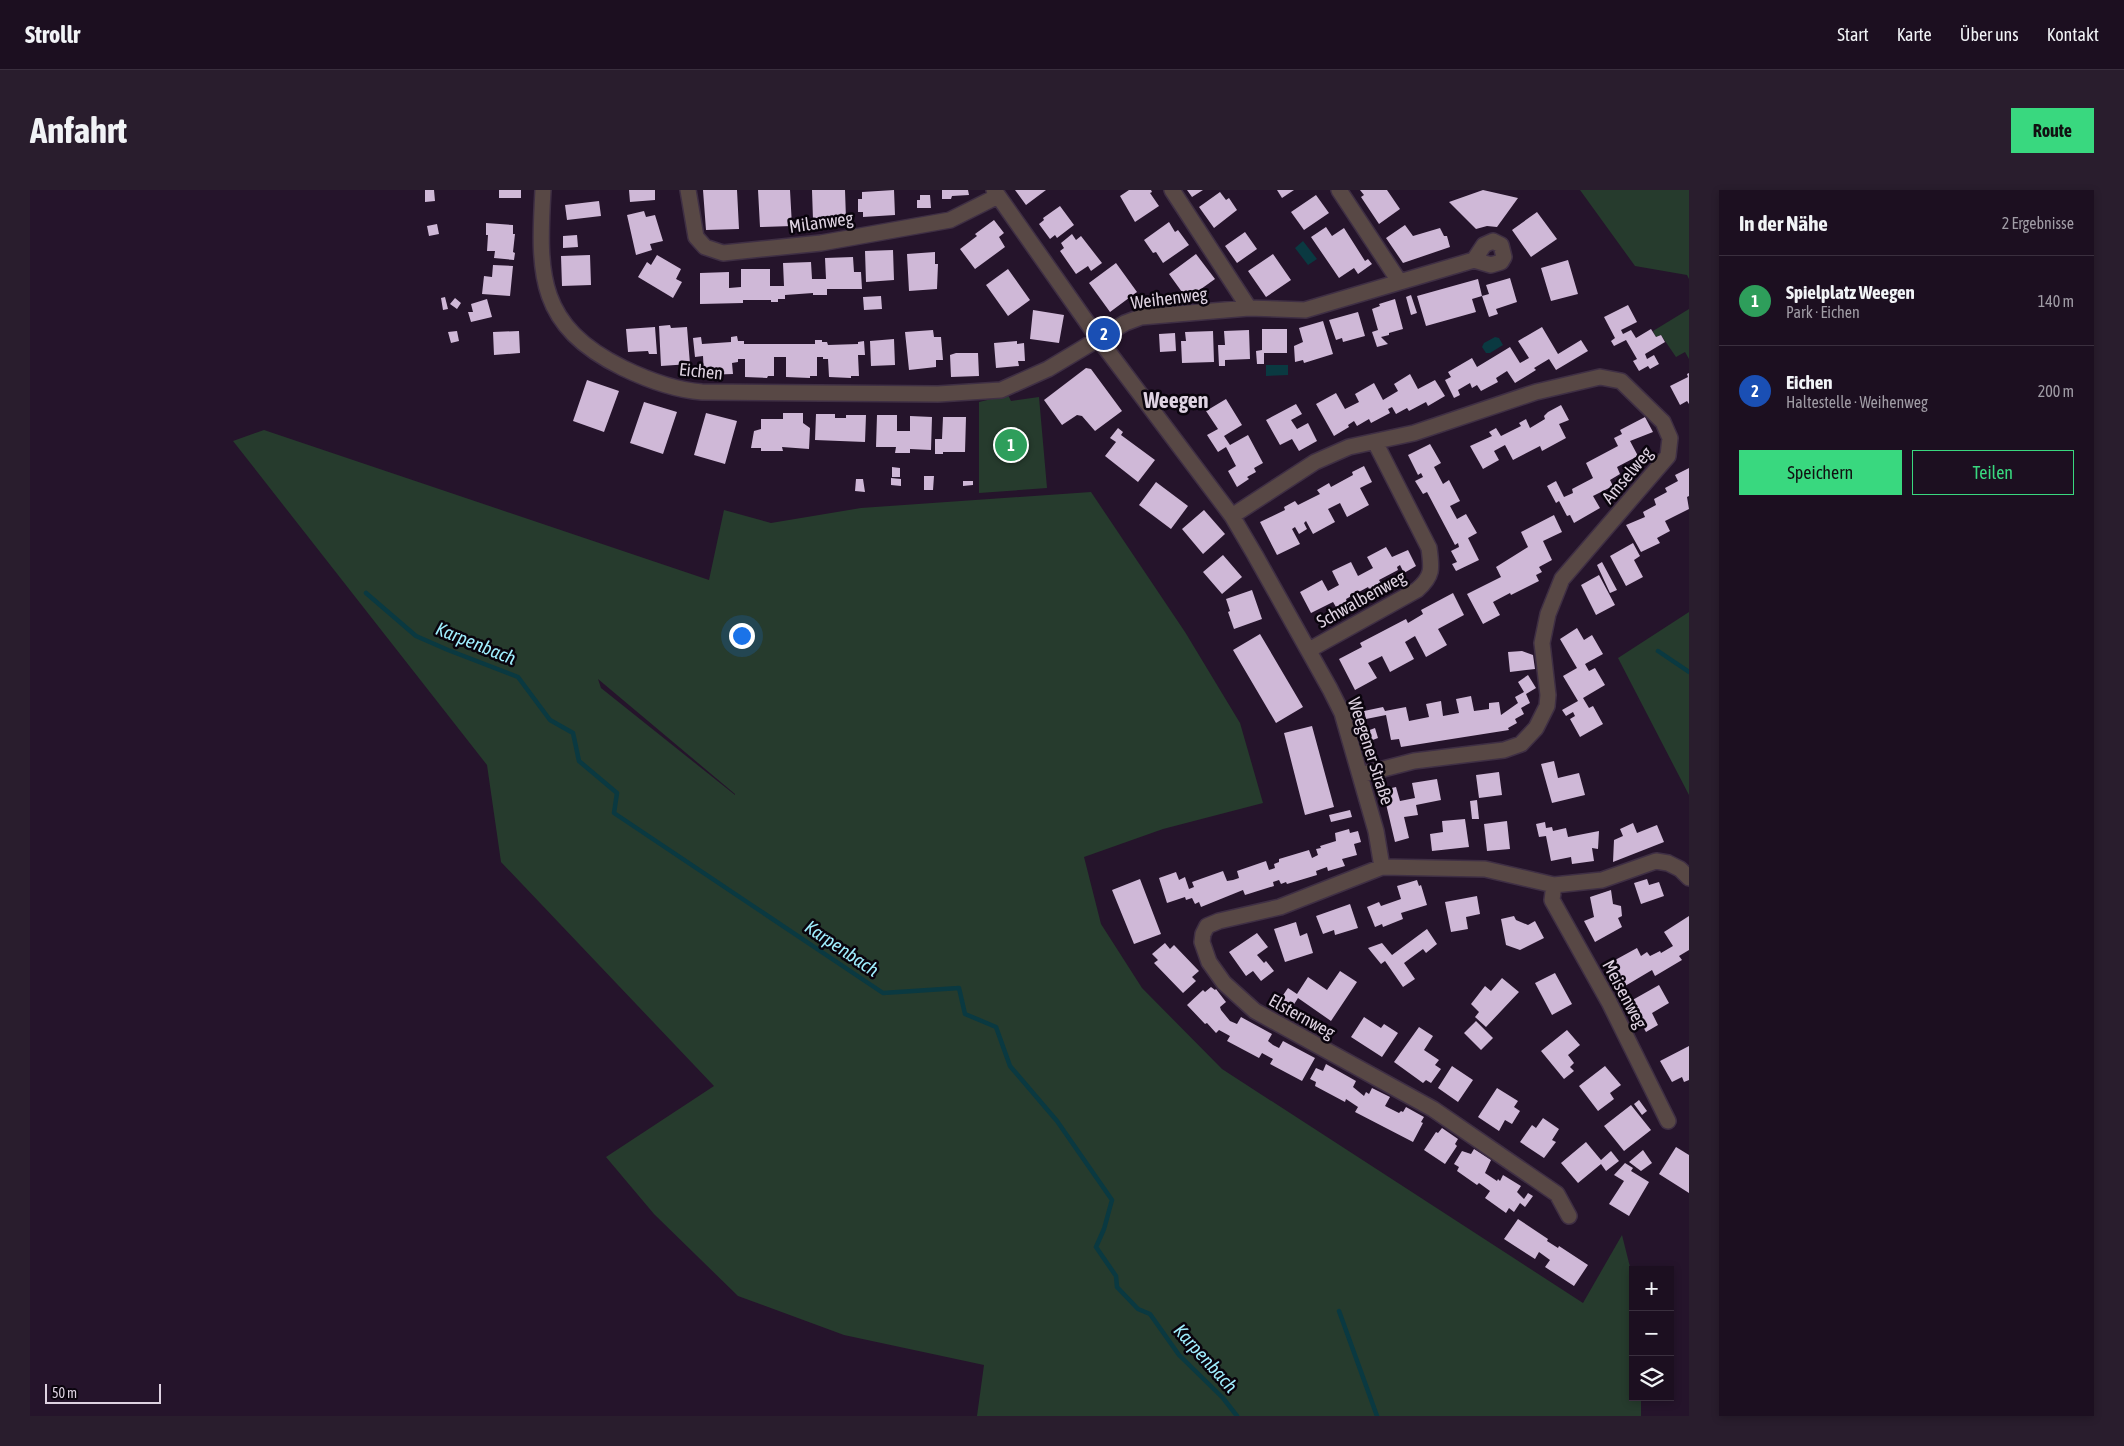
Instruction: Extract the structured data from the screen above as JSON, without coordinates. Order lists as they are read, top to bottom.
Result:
{
  "streets": {
    "street": [
      "Milanweg",
      "Weihenweg",
      "Eichen",
      "Amselweg",
      "Schwalbenweg",
      "Weegener Straße",
      "Meisenweg",
      "Elsternweg"
    ]
  },
  "crossings": [
    ["Milanweg", "Weegener Straße"],
    ["Weihenweg", "Eichen"],
    ["Weihenweg", "Weegener Straße"],
    ["Eichen", "Weegener Straße"],
    ["Amselweg", "Schwalbenweg"],
    ["Amselweg", "Weegener Straße"],
    ["Schwalbenweg", "Weegener Straße"],
    ["Weegener Straße", "Elsternweg"]
  ],
  "districts": ["Weegen"],
  "water": ["Karpenbach"],
  "scale_bar": "50 m",
  "page": {
    "header": "Strollr",
    "nav": [
      "Start",
      "Karte",
      "Über uns",
      "Kontakt"
    ],
    "buttons": [
      "Route",
      ["Speichern", "Teilen"]
    ],
    "title": "Anfahrt",
    "heading": ["In der Nähe", "2 Ergebnisse"],
    "list": [
      {
        "mark": "1",
        "name": "Spielplatz Weegen",
        "note": "Park · Eichen",
        "value": "140 m"
      },
      {
        "mark": "2",
        "name": "Eichen",
        "note": "Haltestelle · Weihenweg",
        "value": "200 m"
      }
    ],
    "pins": ["2", "1"],
    "map_buttons": ["+", "−"],
    "scale": "50 m"
  }
}
